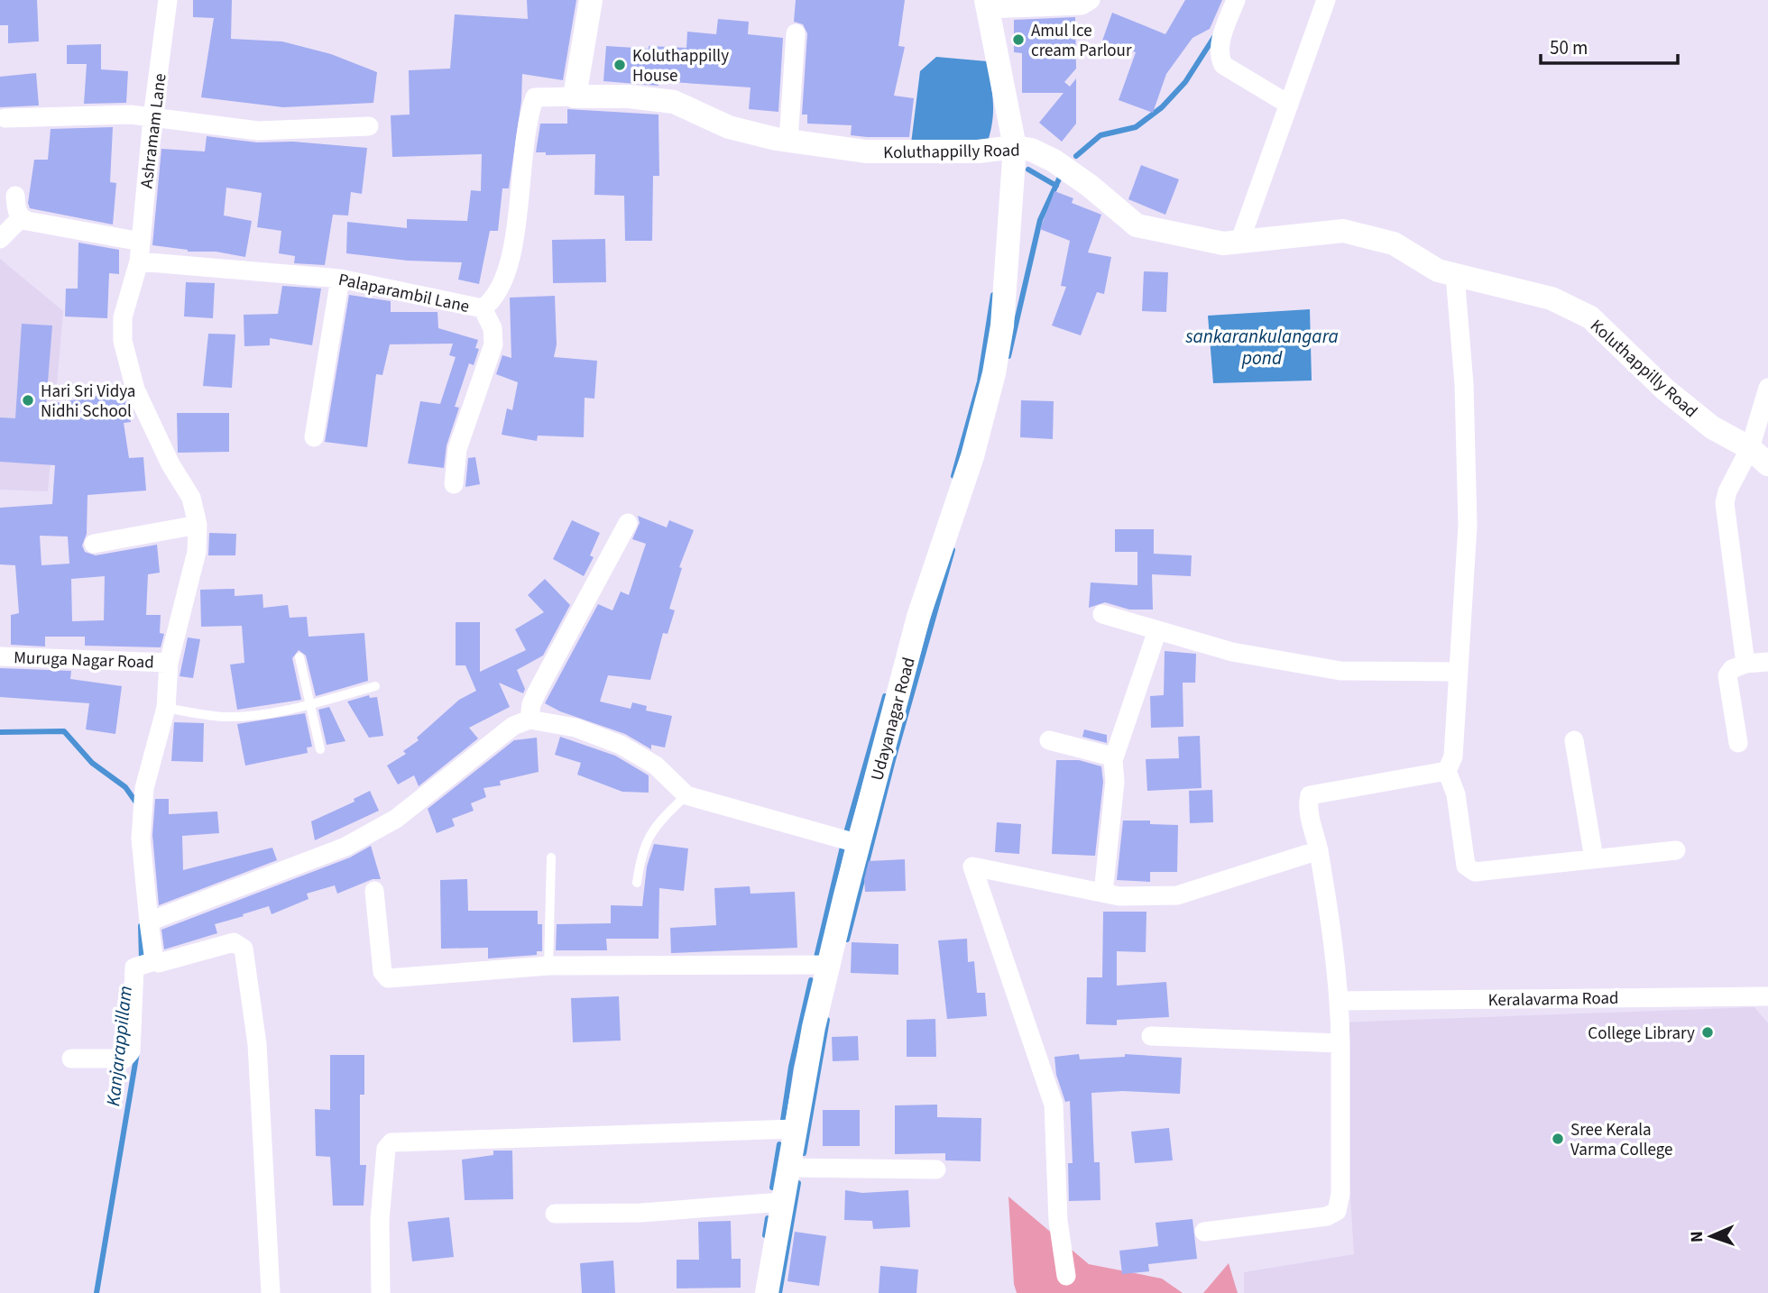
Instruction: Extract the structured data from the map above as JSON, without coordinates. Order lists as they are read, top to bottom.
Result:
{
  "streets": {
    "street": [
      "Ashramam Lane",
      "Koluthappilly Road",
      "Palaparambil Lane",
      "Muruga Nagar Road",
      "Udayanagar Road",
      "Keralavarma Road"
    ]
  },
  "crossings": [
    ["Ashramam Lane", "Palaparambil Lane"],
    ["Ashramam Lane", "Muruga Nagar Road"],
    ["Koluthappilly Road", "Palaparambil Lane"],
    ["Koluthappilly Road", "Udayanagar Road"]
  ],
  "water": ["sankarankulangara pond", "Kanjarappillam"],
  "places": [
    "Amul Ice cream Parlour",
    "Koluthappilly House",
    "Hari Sri Vidya Nidhi School",
    "College Library",
    "Sree Kerala Varma College"
  ],
  "scale_bar": "50 m",
  "north": "left"
}
